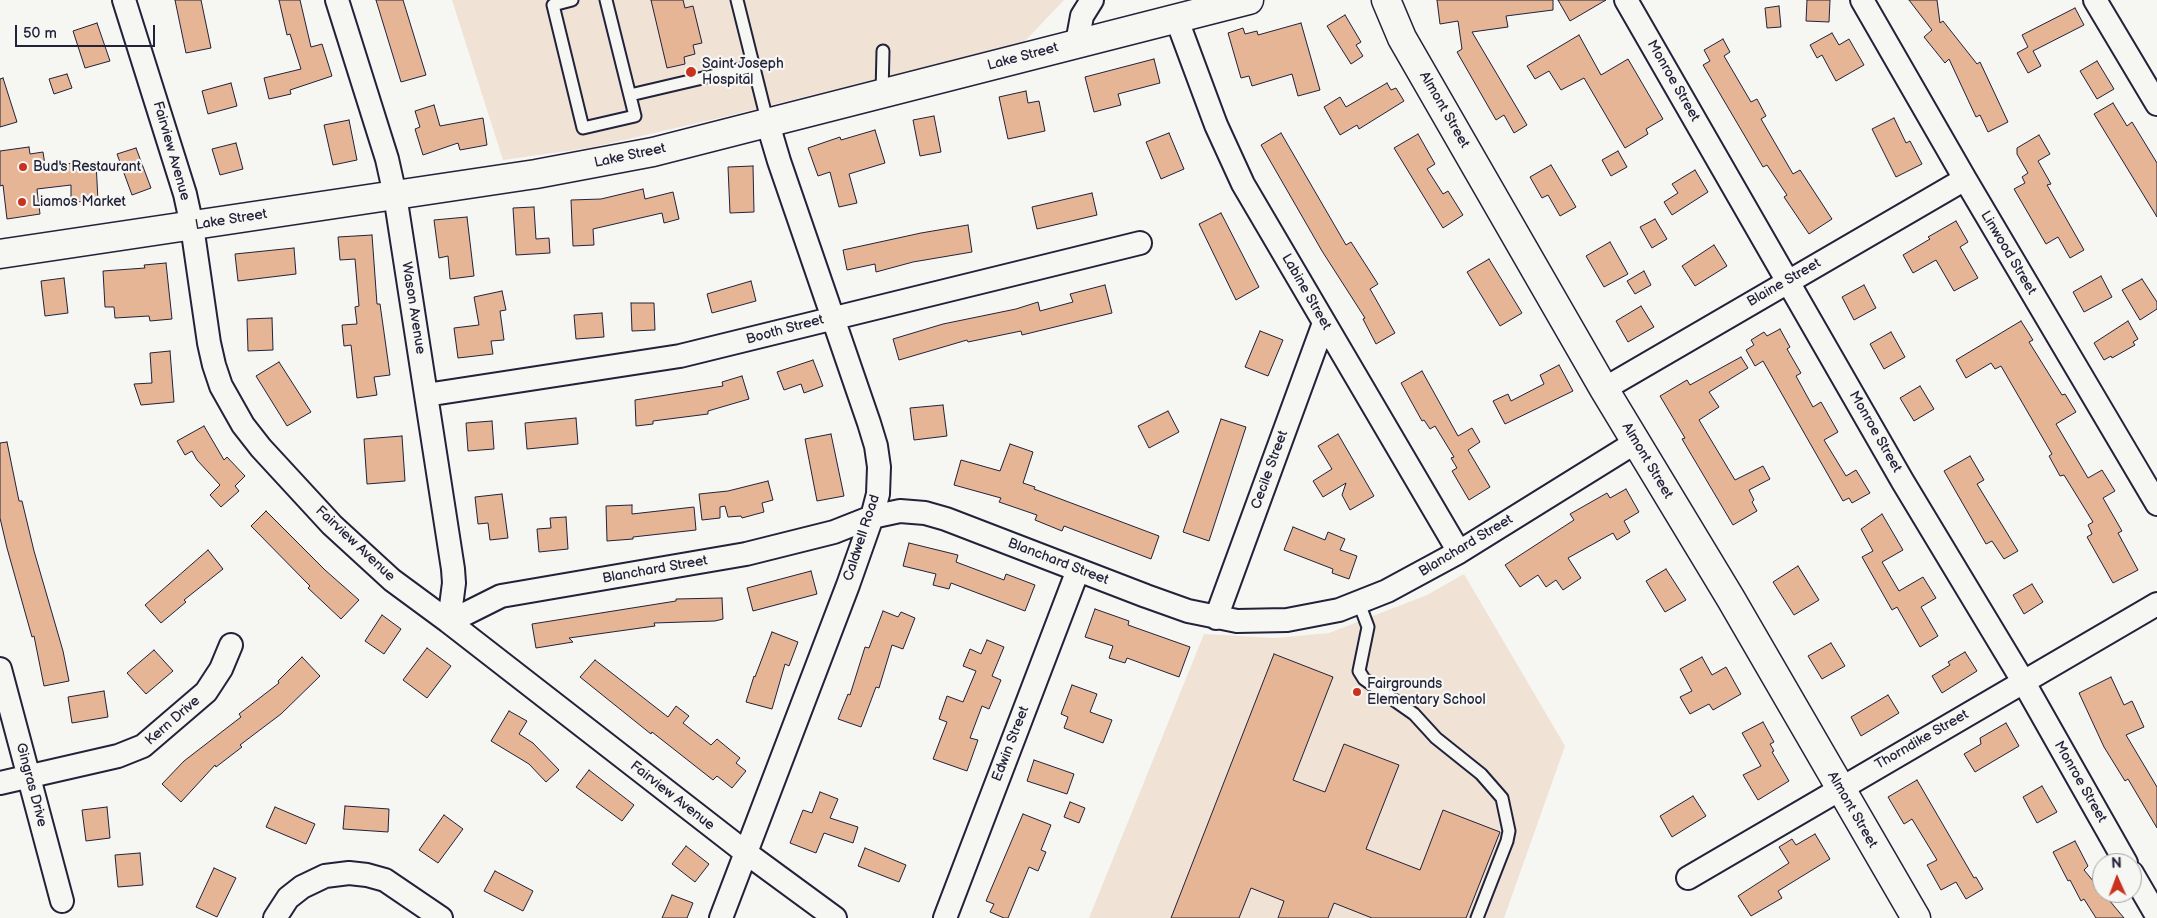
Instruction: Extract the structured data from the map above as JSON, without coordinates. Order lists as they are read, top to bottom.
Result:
{
  "streets": {
    "street": [
      "Lake Street",
      "Monroe Street",
      "Almont Street",
      "Fairview Avenue",
      "Linwood Street",
      "Blaine Street",
      "Labine Street",
      "Wason Avenue",
      "Booth Street",
      "Cecile Street",
      "Caldwell Road",
      "Blanchard Street",
      "Kern Drive",
      "Thorndike Street",
      "Edwin Street",
      "Gingras Drive"
    ]
  },
  "crossings": [
    ["Lake Street", "Fairview Avenue"],
    ["Lake Street", "Labine Street"],
    ["Lake Street", "Wason Avenue"],
    ["Lake Street", "Caldwell Road"],
    ["Monroe Street", "Blaine Street"],
    ["Monroe Street", "Thorndike Street"],
    ["Almont Street", "Blaine Street"],
    ["Almont Street", "Blanchard Street"],
    ["Almont Street", "Thorndike Street"],
    ["Fairview Avenue", "Wason Avenue"],
    ["Fairview Avenue", "Caldwell Road"],
    ["Fairview Avenue", "Blanchard Street"],
    ["Linwood Street", "Blaine Street"],
    ["Labine Street", "Cecile Street"],
    ["Labine Street", "Blanchard Street"],
    ["Wason Avenue", "Booth Street"],
    ["Wason Avenue", "Blanchard Street"],
    ["Booth Street", "Caldwell Road"],
    ["Cecile Street", "Blanchard Street"],
    ["Caldwell Road", "Blanchard Street"],
    ["Blanchard Street", "Edwin Street"],
    ["Kern Drive", "Gingras Drive"]
  ],
  "places": [
    "Saint Joseph Hospital",
    "Bud's Restaurant",
    "Liamos Market",
    "Fairgrounds Elementary School"
  ],
  "scale_bar": "50 m",
  "north": "top"
}
